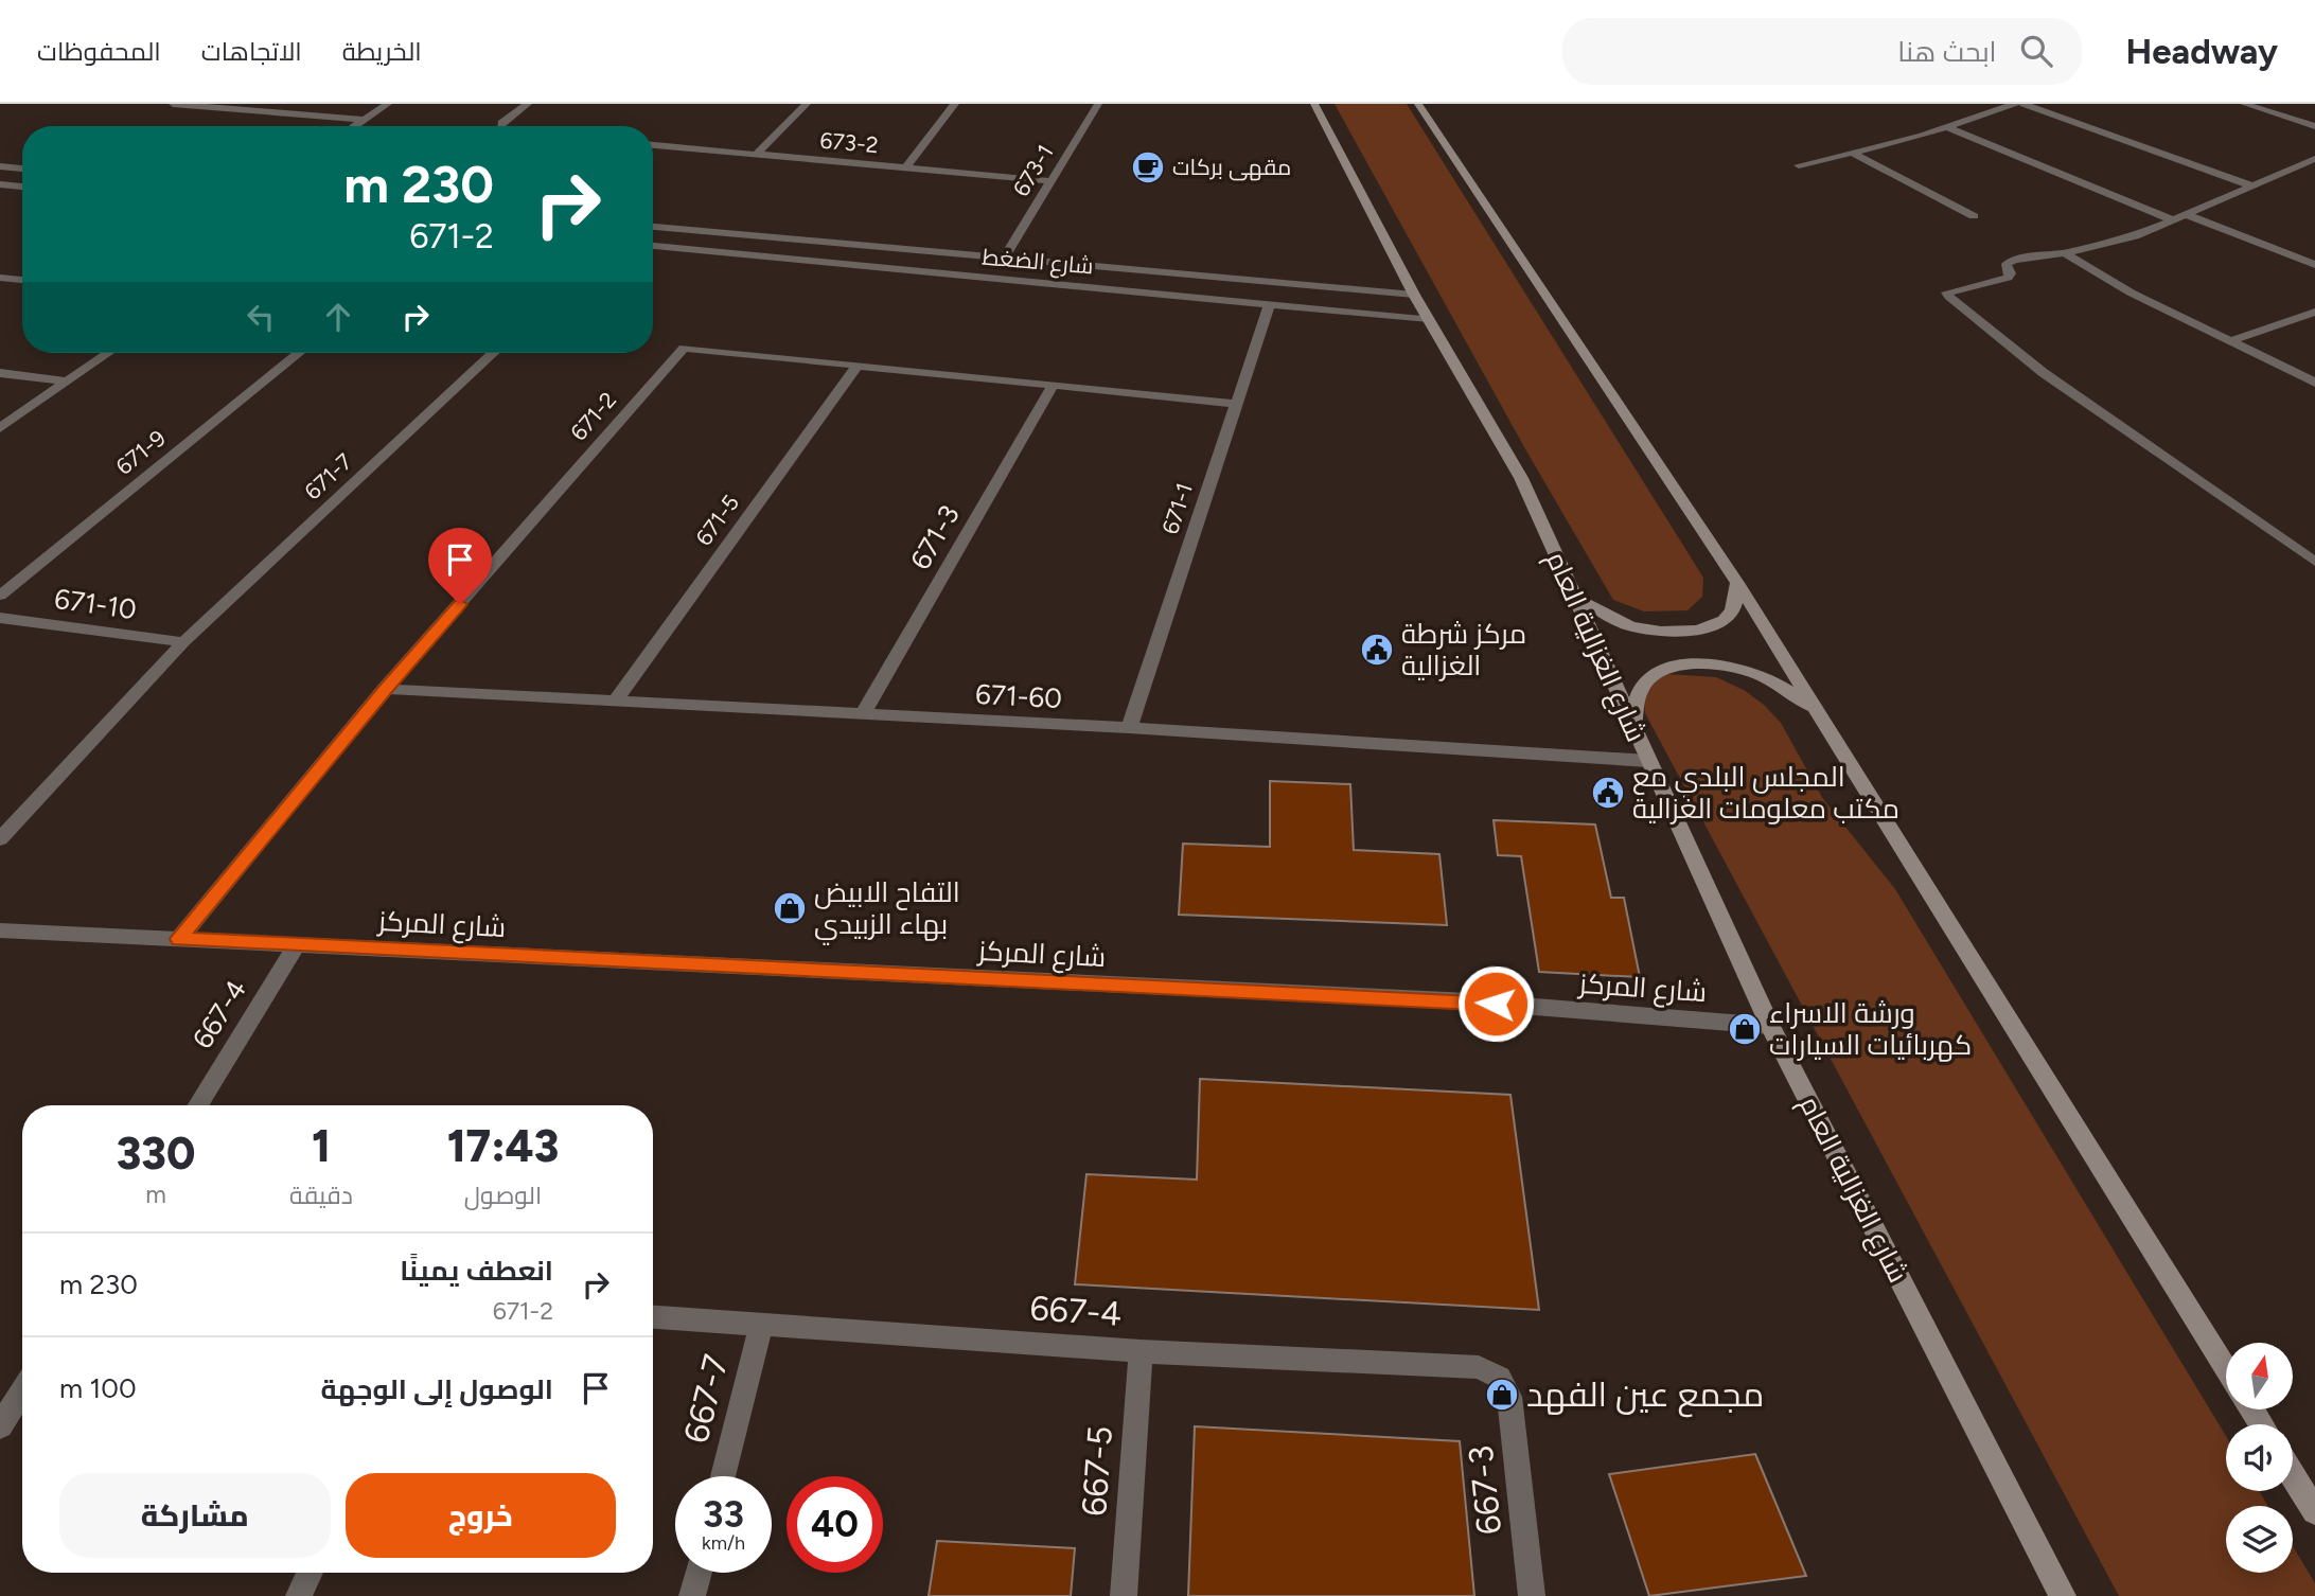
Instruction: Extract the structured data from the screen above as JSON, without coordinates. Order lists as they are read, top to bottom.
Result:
{
  "streets": {
    "main road": ["شارع الغزالية العام"],
    "street": [
      "673-2",
      "673-1",
      "شارع الضغط",
      "671-2",
      "671-9",
      "671-7",
      "671-1",
      "671-5",
      "671-3",
      "671-10",
      "671-60",
      "شارع المركز",
      "667-4",
      "667-7",
      "667-5",
      "667-3"
    ]
  },
  "crossings": [
    ["673-2", "673-1"],
    ["673-1", "شارع الضغط"],
    ["شارع الضغط", "671-1"],
    ["شارع الضغط", "شارع الغزالية العام"],
    ["671-2", "671-1"],
    ["671-2", "671-5"],
    ["671-2", "671-3"],
    ["671-2", "671-60"],
    ["671-2", "شارع المركز"],
    ["671-7", "671-10"],
    ["671-1", "671-60"],
    ["671-5", "671-60"],
    ["671-3", "671-60"],
    ["شارع الغزالية العام", "671-60"],
    ["شارع الغزالية العام", "شارع المركز"],
    ["شارع المركز", "667-4"],
    ["667-4", "667-7"],
    ["667-4", "667-5"],
    ["667-4", "667-3"]
  ],
  "places": {
    "cafe": ["مقهى بركات"],
    "public building": ["مركز شرطة الغزالية", "المجلس البلدي مع مكتب معلومات الغزالية"],
    "shop": ["التفاح الابيض بهاء الزبيدي", "ورشة الاسراء كهربائيات السيارات", "مجمع عين الفهد"]
  },
  "north": "top",
  "page": {
    "header": "Headway",
    "search": "ابحث هنا",
    "nav": ["الخريطة", "الاتجاهات", "المحفوظات"],
    "turn": ["230 m", "671-2"],
    "eta": [
      "17:43",
      "الوصول",
      "1",
      "دقيقة",
      "330",
      "m"
    ],
    "list": [
      {
        "name": "انعطف يمينًا",
        "note": "671-2",
        "value": "230 m"
      },
      {
        "name": "الوصول إلى الوجهة",
        "value": "100 m"
      }
    ],
    "buttons": ["خروج", "مشاركة"],
    "speed": "33 km/h",
    "limit": "40"
  }
}
